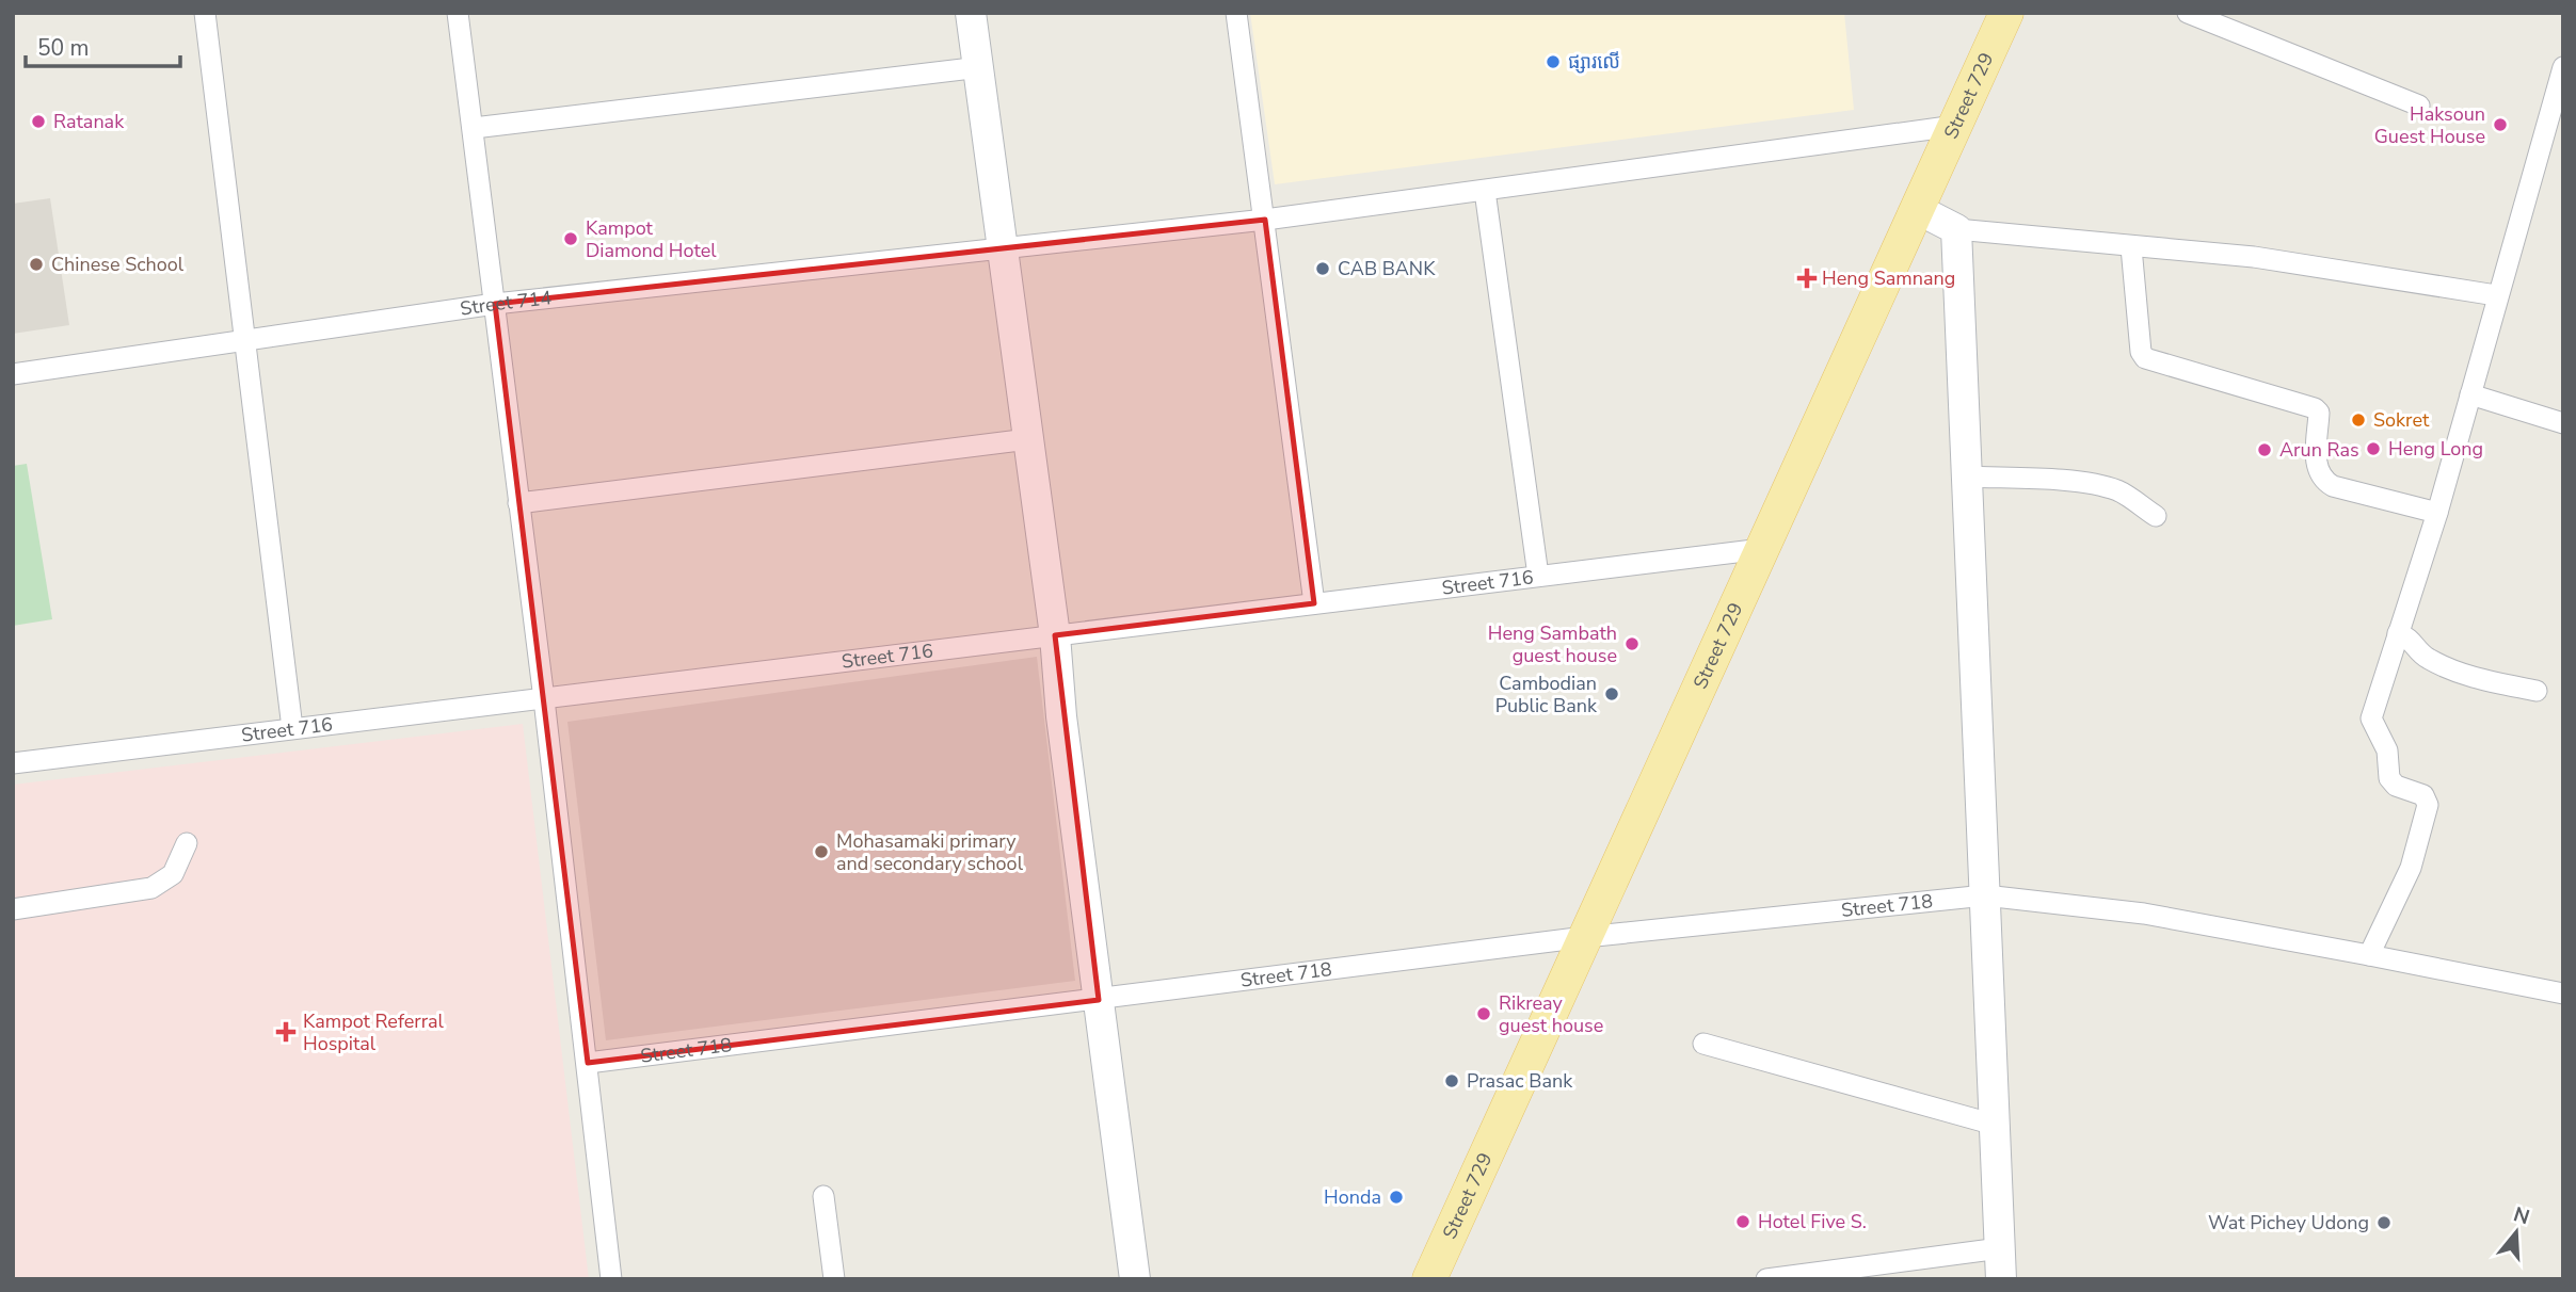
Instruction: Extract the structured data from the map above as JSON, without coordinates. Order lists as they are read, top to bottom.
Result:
{
  "streets": {
    "main road": ["Street 729"],
    "street": ["Street 714", "Street 716", "Street 718"]
  },
  "crossings": [
    ["Street 729", "Street 714"],
    ["Street 729", "Street 716"],
    ["Street 729", "Street 718"]
  ],
  "places": {
    "other": [
      "ផ្សារលើ",
      "Ratanak",
      "Haksoun Guest House",
      "Kampot Diamond Hotel",
      "Chinese School",
      "CAB BANK",
      "Sokret",
      "Heng Long",
      "Arun Ras",
      "Heng Sambath guest house",
      "Cambodian Public Bank",
      "Mohasamaki primary and secondary school",
      "Rikreay guest house",
      "Prasac Bank",
      "Honda",
      "Hotel Five S.",
      "Wat Pichey Udong"
    ],
    "health": ["Heng Samnang", "Kampot Referral Hospital"]
  },
  "scale_bar": "50 m",
  "north": "top"
}
